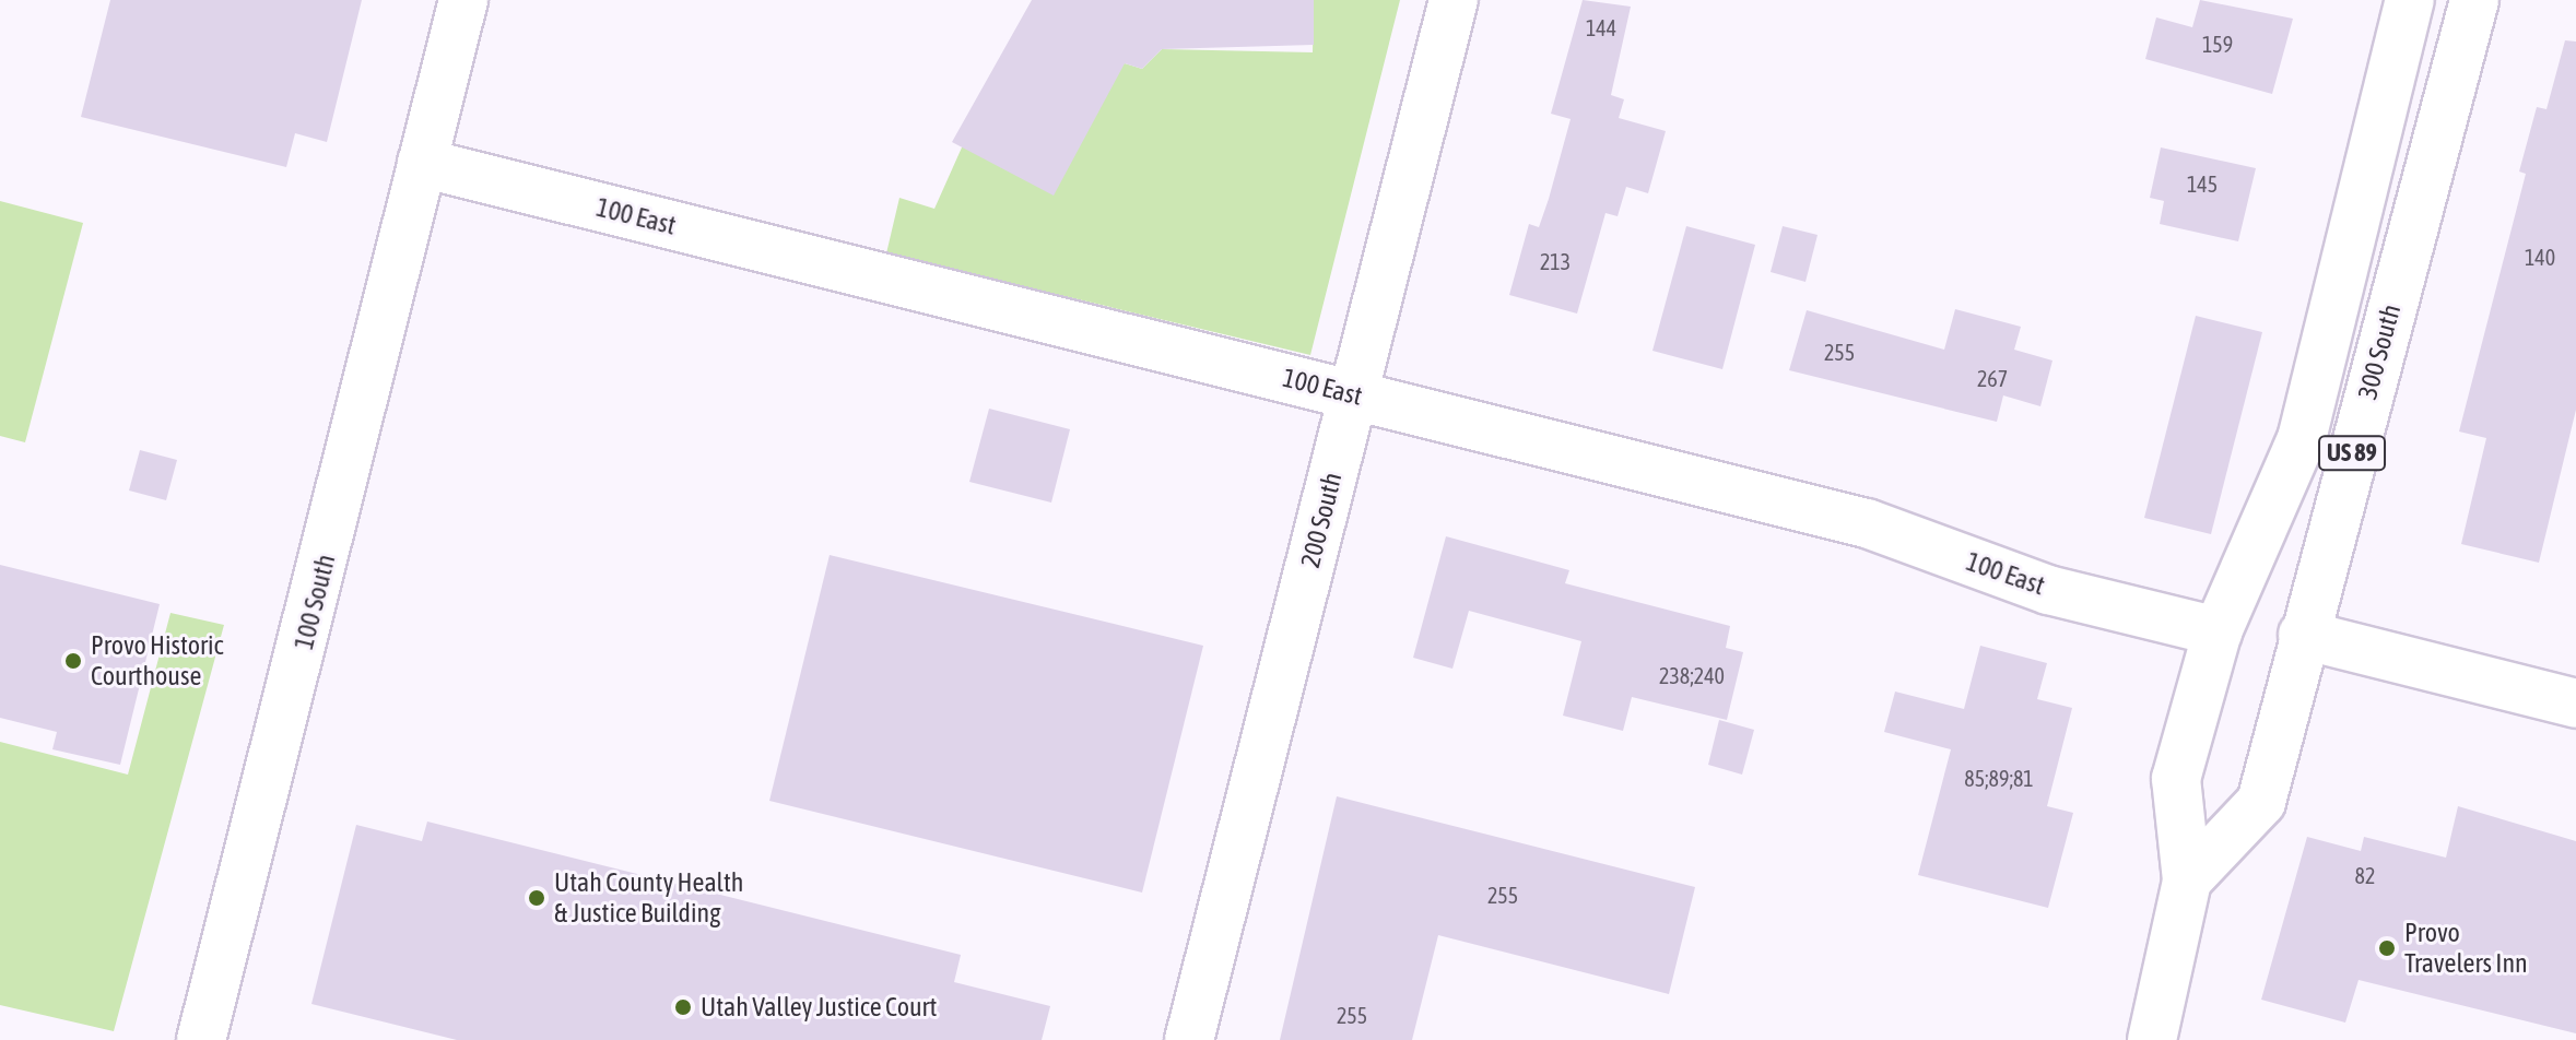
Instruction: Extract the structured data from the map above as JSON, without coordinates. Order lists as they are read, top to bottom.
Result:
{
  "streets": {
    "street": [
      "100 East",
      "300 South",
      "US 89",
      "200 South",
      "100 South"
    ]
  },
  "crossings": [
    ["100 East", "300 South"],
    ["100 East", "200 South"],
    ["100 East", "100 South"]
  ],
  "places": [
    "Provo Historic Courthouse",
    "Utah County Health & Justice Building",
    "Provo Travelers Inn",
    "Utah Valley Justice Court"
  ],
  "house_numbers": [
    "144",
    "159",
    "145",
    "140",
    "213",
    "255",
    "267",
    "238;240",
    "85;89;81",
    "82",
    "255",
    "255"
  ]
}
